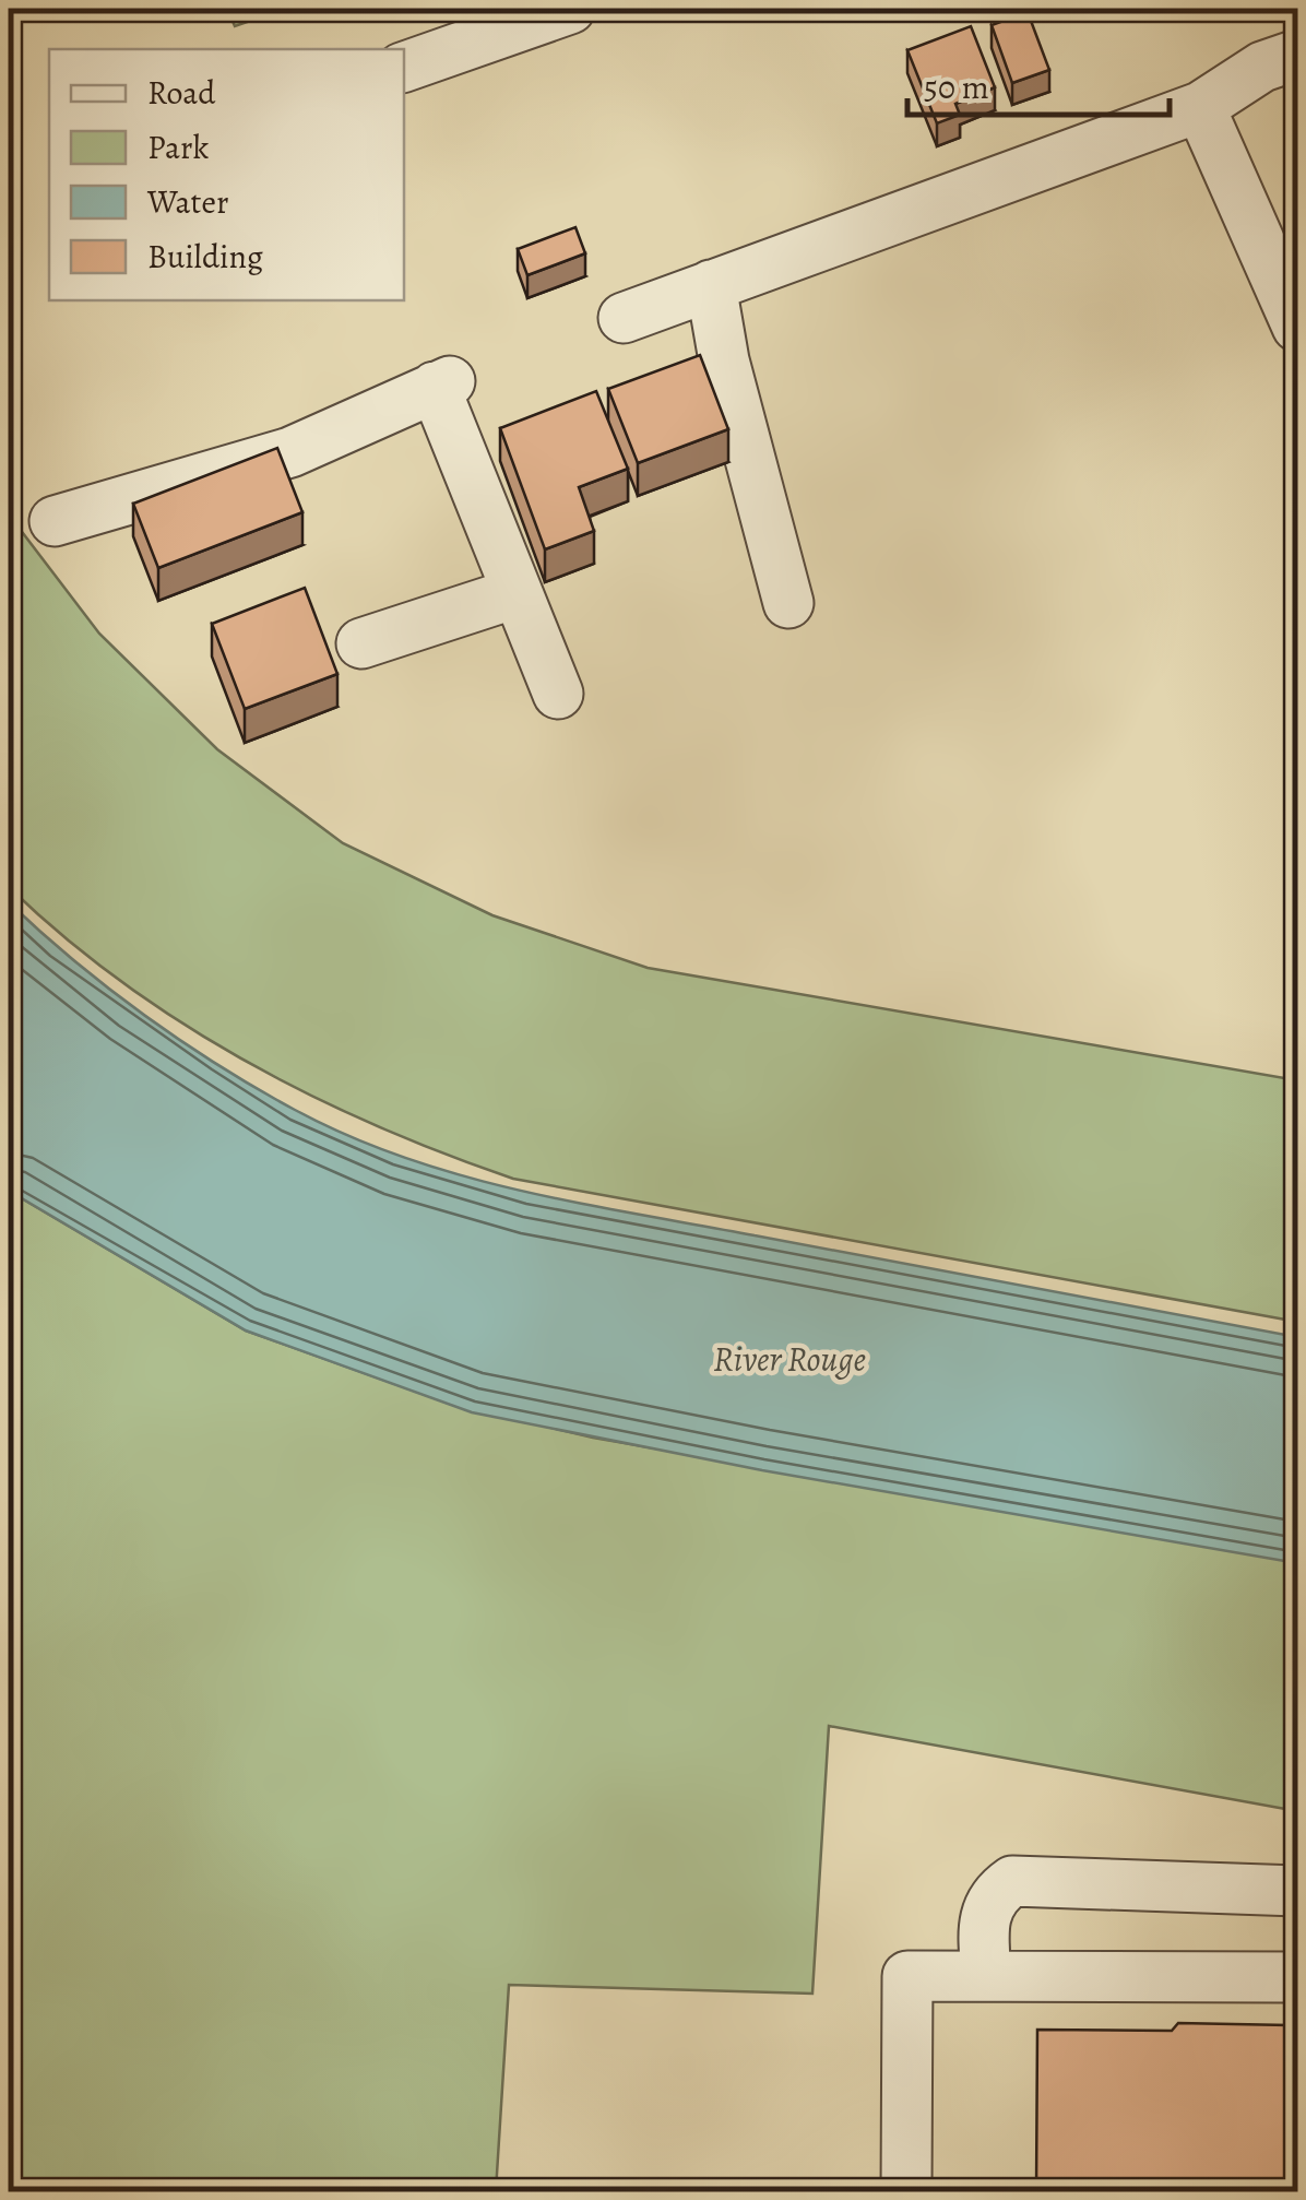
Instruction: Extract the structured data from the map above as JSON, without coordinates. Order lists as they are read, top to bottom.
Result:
{
  "water": ["River Rouge"],
  "legend": [
    "Road",
    "Park",
    "Water",
    "Building"
  ],
  "scale_bar": "50 m"
}
